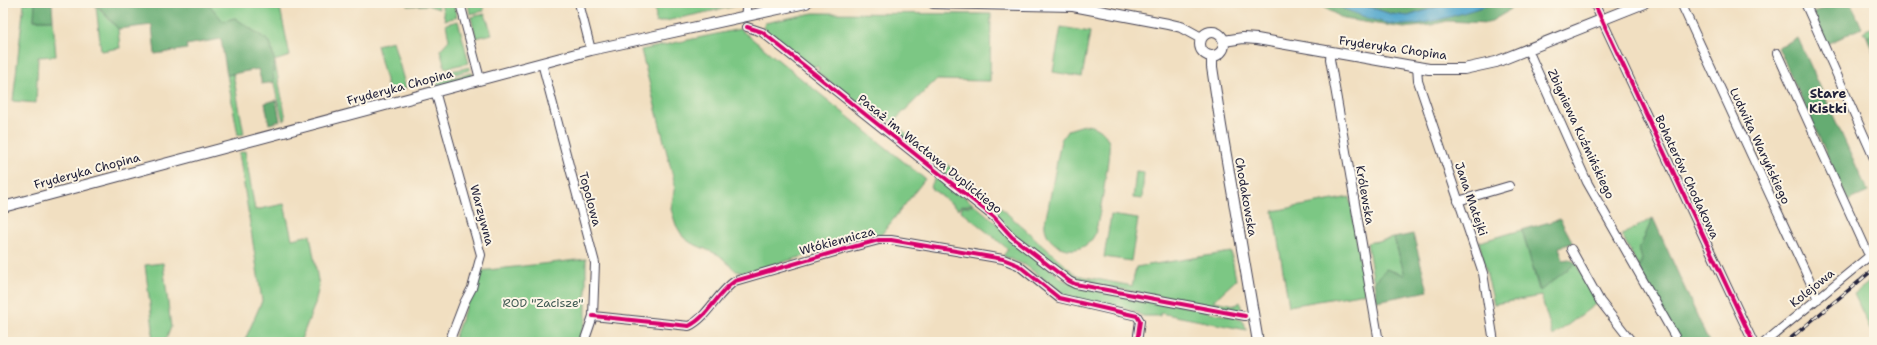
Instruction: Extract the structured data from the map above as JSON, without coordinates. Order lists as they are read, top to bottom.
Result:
{
  "streets": {
    "main road": ["Fryderyka Chopina", "Chodakowska"],
    "street": [
      "Zbigniewa Kuźmińskiego",
      "Ludwika Waryńskiego",
      "Pasaż im. Wacława Duplickiego",
      "Bohaterów Chodakowa",
      "Królewska",
      "Topolowa",
      "Jana Matejki",
      "Warzywna",
      "Włókiennicza",
      "Kolejowa"
    ]
  },
  "crossings": [
    ["Fryderyka Chopina", "Zbigniewa Kuźmińskiego"],
    ["Fryderyka Chopina", "Bohaterów Chodakowa"],
    ["Fryderyka Chopina", "Królewska"],
    ["Fryderyka Chopina", "Chodakowska"],
    ["Fryderyka Chopina", "Topolowa"],
    ["Fryderyka Chopina", "Jana Matejki"],
    ["Fryderyka Chopina", "Warzywna"],
    ["Ludwika Waryńskiego", "Kolejowa"],
    ["Topolowa", "Włókiennicza"]
  ],
  "districts": ["Stare Kistki"],
  "parks": ["ROD \"Zacisze\""]
}
